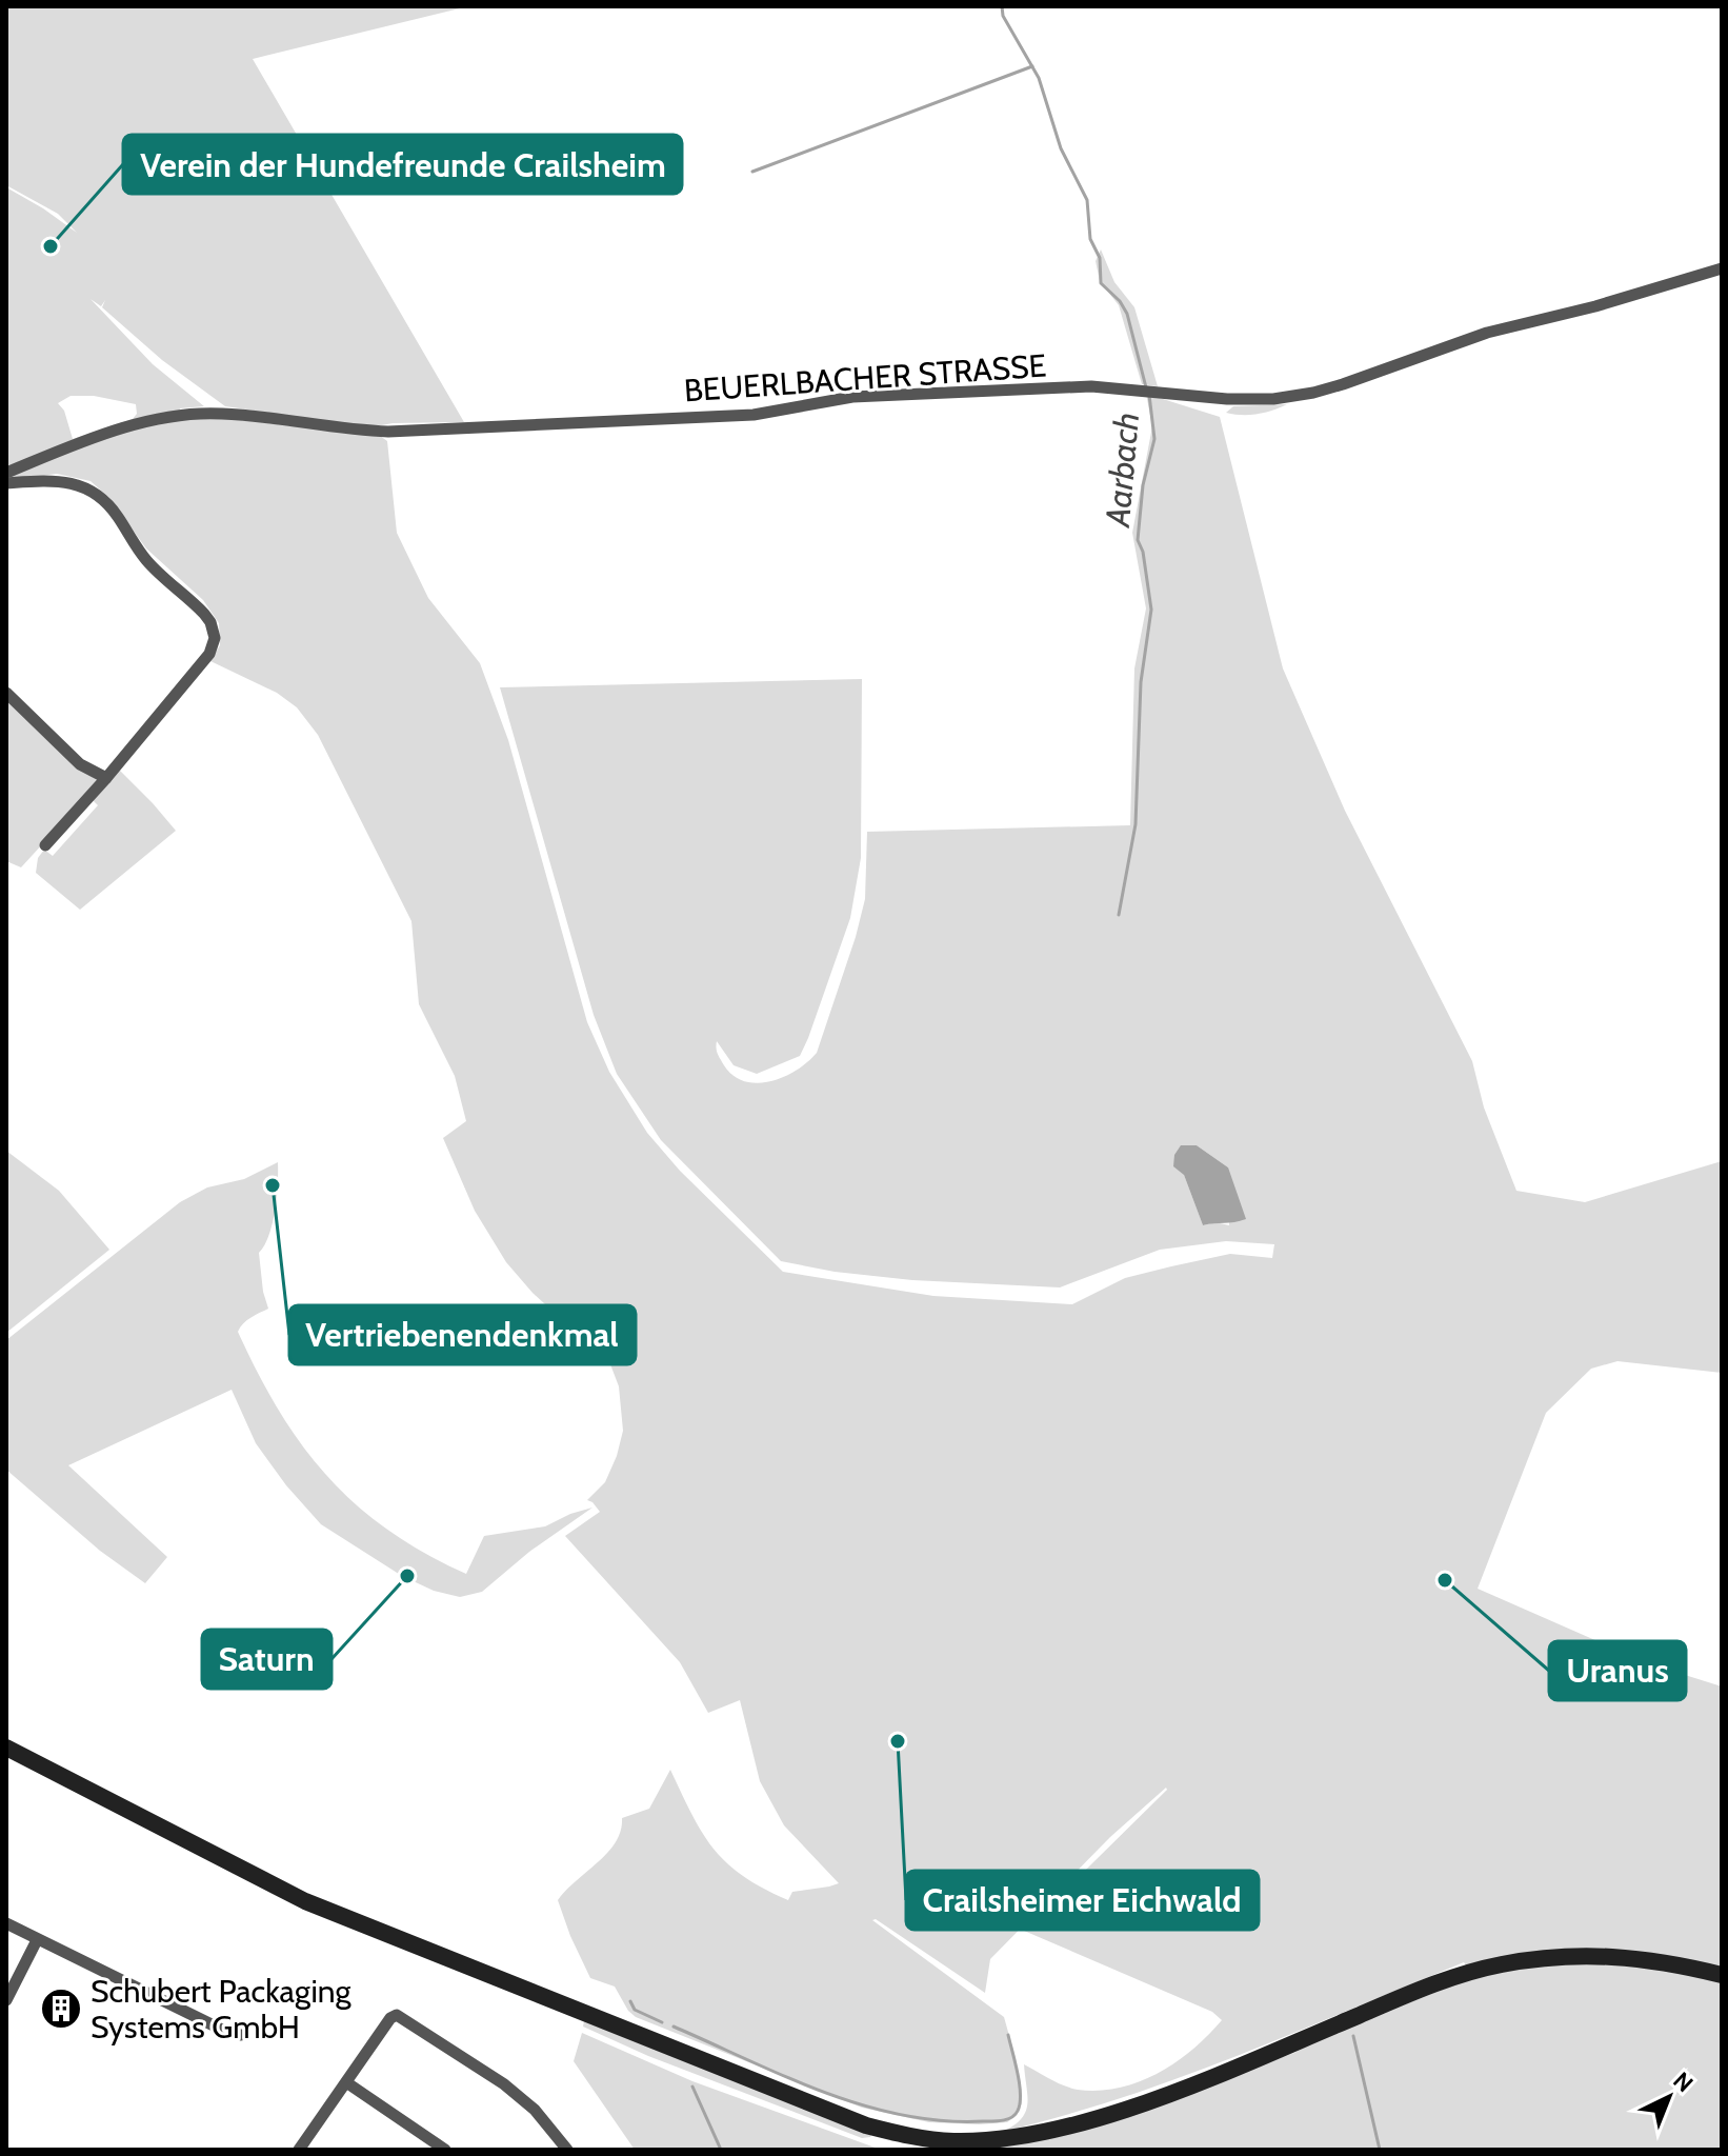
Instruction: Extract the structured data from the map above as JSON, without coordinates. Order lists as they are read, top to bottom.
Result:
{
  "streets": {
    "street": ["BEUERLBACHER STRASSE"]
  },
  "water": ["Aarbach"],
  "places": {
    "other": [
      "Verein der Hundefreunde Crailsheim",
      "Vertriebenendenkmal",
      "Saturn",
      "Uranus",
      "Crailsheimer Eichwald"
    ],
    "building": ["Schubert Packaging Systems GmbH"]
  },
  "north": "top right"
}
